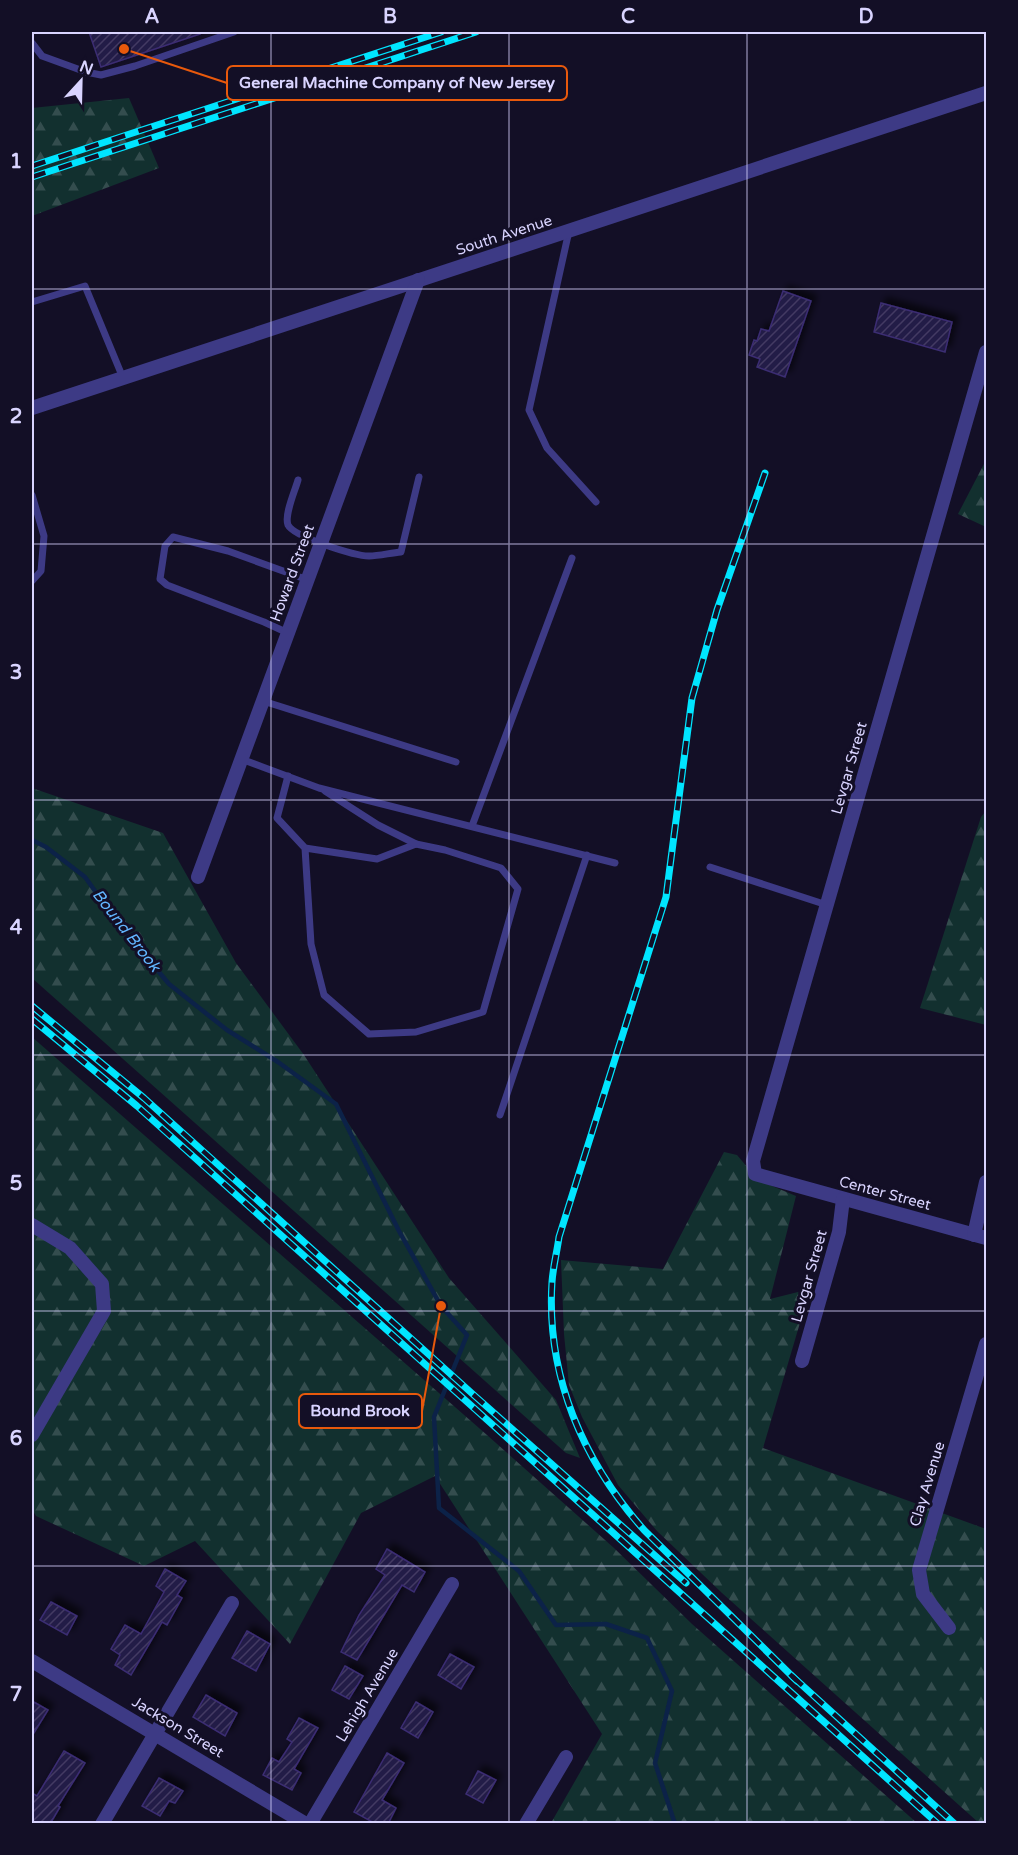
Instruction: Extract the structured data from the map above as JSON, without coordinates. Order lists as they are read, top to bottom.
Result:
{
  "streets": {
    "street": [
      "South Avenue",
      "Howard Street",
      "Levgar Street",
      "Center Street",
      "Clay Avenue",
      "Lehigh Avenue",
      "Jackson Street"
    ]
  },
  "crossings": [
    ["South Avenue", "Howard Street"],
    ["Levgar Street", "Center Street"],
    ["Lehigh Avenue", "Jackson Street"]
  ],
  "water": ["Bound Brook"],
  "places": ["General Machine Company of New Jersey", "Bound Brook"],
  "north": "top",
  "grid": {
    "columns": [
      "A",
      "B",
      "C",
      "D"
    ],
    "rows": [
      "1",
      "2",
      "3",
      "4",
      "5",
      "6",
      "7"
    ]
  }
}
